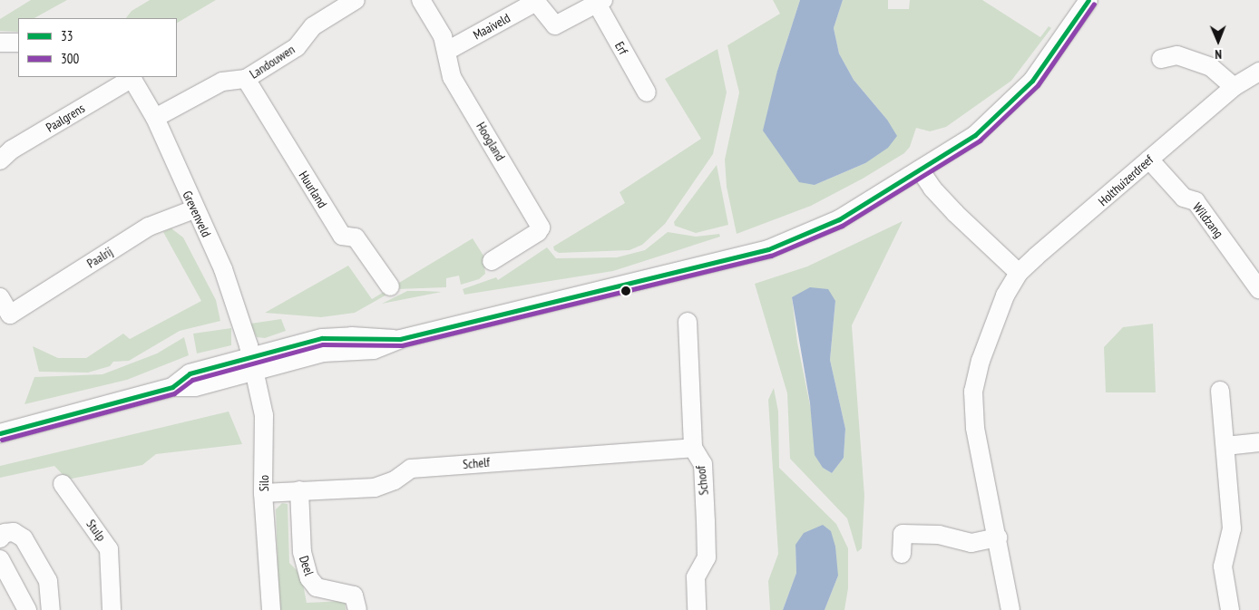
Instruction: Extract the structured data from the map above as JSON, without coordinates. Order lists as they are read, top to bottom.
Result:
{
  "streets": {
    "street": [
      "Maaiveld",
      "Erf",
      "Landouwen",
      "Paalgrens",
      "Hoogland",
      "Holthuizerdreef",
      "Huurland",
      "Grevenveld",
      "Wildzang",
      "Paalrij",
      "Schelf",
      "Schoof",
      "Silo",
      "Stulp",
      "Deel"
    ]
  },
  "crossings": [
    ["Maaiveld", "Erf"],
    ["Maaiveld", "Hoogland"],
    ["Landouwen", "Huurland"],
    ["Landouwen", "Grevenveld"],
    ["Paalgrens", "Grevenveld"],
    ["Holthuizerdreef", "Wildzang"],
    ["Grevenveld", "Paalrij"],
    ["Grevenveld", "Silo"],
    ["Schelf", "Schoof"],
    ["Schelf", "Silo"],
    ["Schelf", "Deel"]
  ],
  "lines": ["transit line 33", "transit line 300"],
  "legend": ["33", "300"],
  "north": "bottom"
}
